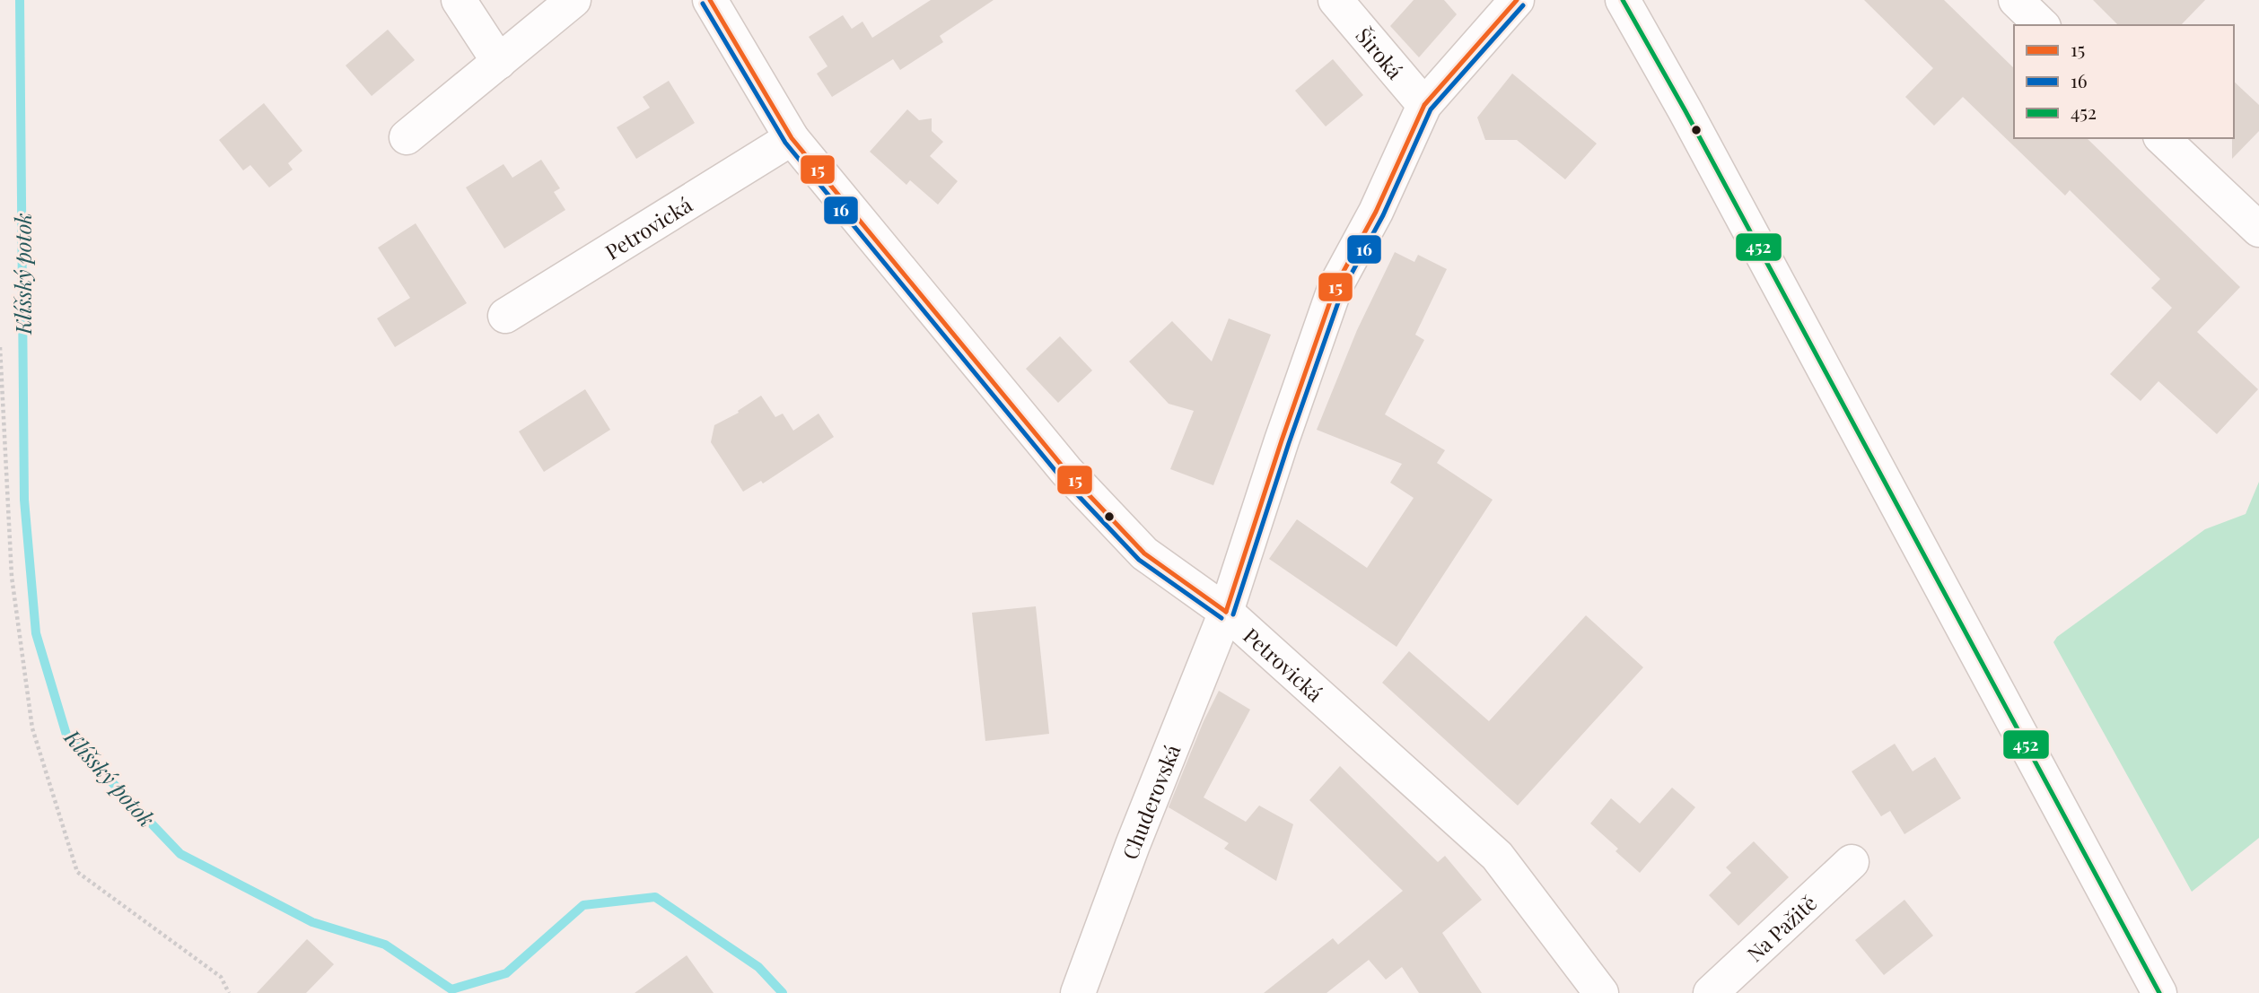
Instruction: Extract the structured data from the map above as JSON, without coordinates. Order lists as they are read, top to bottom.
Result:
{
  "streets": {
    "street": [
      "Široká",
      "Petrovická",
      "Chuderovská",
      "Na Pažitě"
    ]
  },
  "crossings": [
    ["Petrovická", "Chuderovská"]
  ],
  "water": ["Klíšský potok"],
  "lines": ["transit line 15", "transit line 452", "transit line 16"],
  "legend": ["15", "16", "452"]
}
